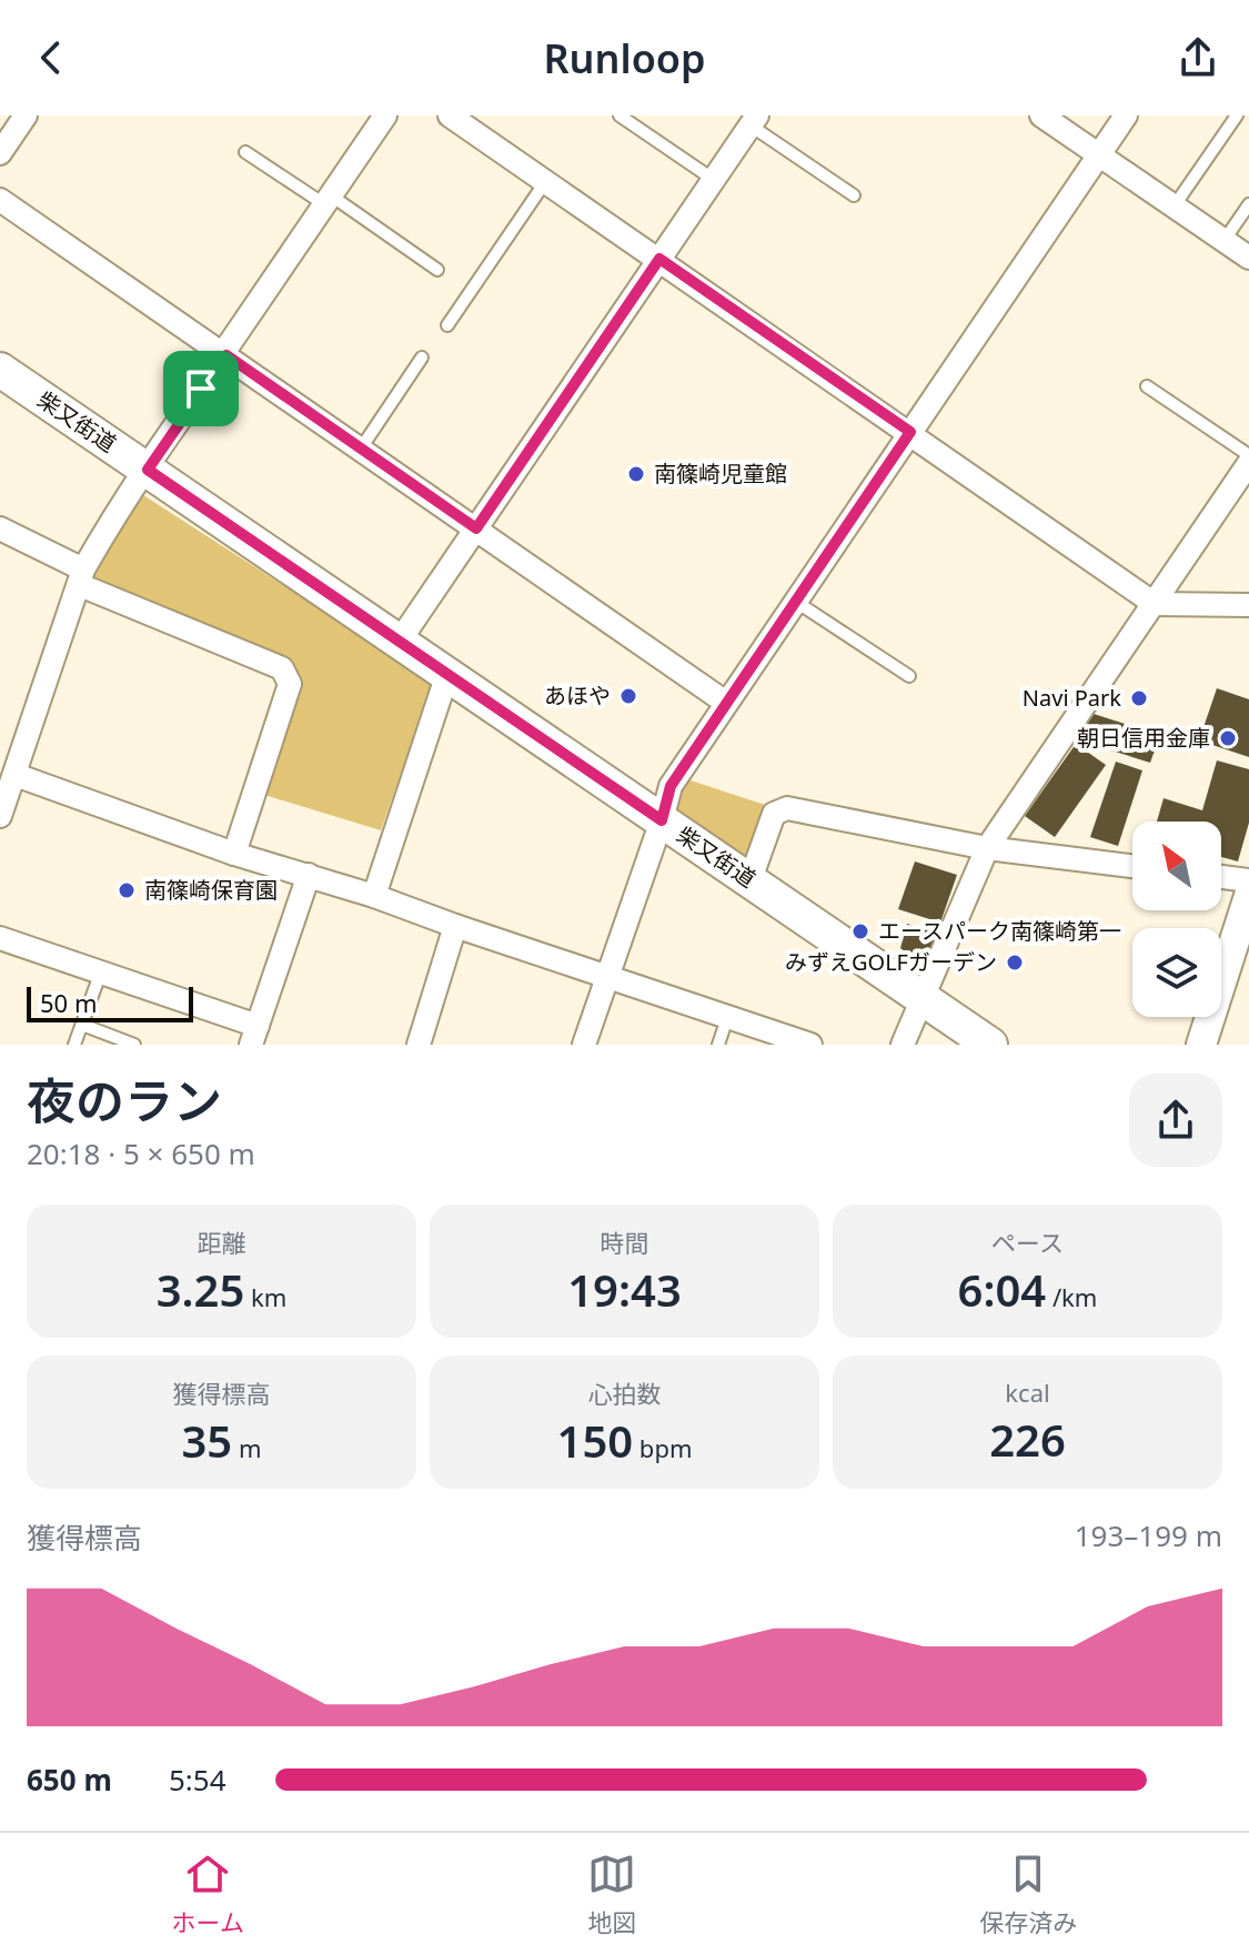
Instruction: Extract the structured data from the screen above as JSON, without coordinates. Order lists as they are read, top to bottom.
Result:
{
  "streets": {
    "main road": ["柴又街道"]
  },
  "places": [
    "南篠崎児童館",
    "あほや",
    "Navi Park",
    "朝日信用金庫",
    "南篠崎保育園",
    "エースパーク南篠崎第一",
    "みずえGOLFガーデン"
  ],
  "scale_bar": "50 m",
  "north": "top left",
  "page": {
    "header": "Runloop",
    "scale": "50 m",
    "heading": ["夜のラン", "20:18 · 5 × 650 m"],
    "stats": [
      ["距離", "3.25 km"],
      ["時間", "19:43"],
      ["ペース", "6:04 /km"],
      ["獲得標高", "35 m"],
      ["心拍数", "150 bpm"],
      ["kcal", "226"]
    ],
    "chart": ["獲得標高", "193–199 m"],
    "list": [
      {
        "name": "650 m",
        "note": "5:54"
      }
    ],
    "tabs": ["ホーム", "地図", "保存済み"]
  }
}
